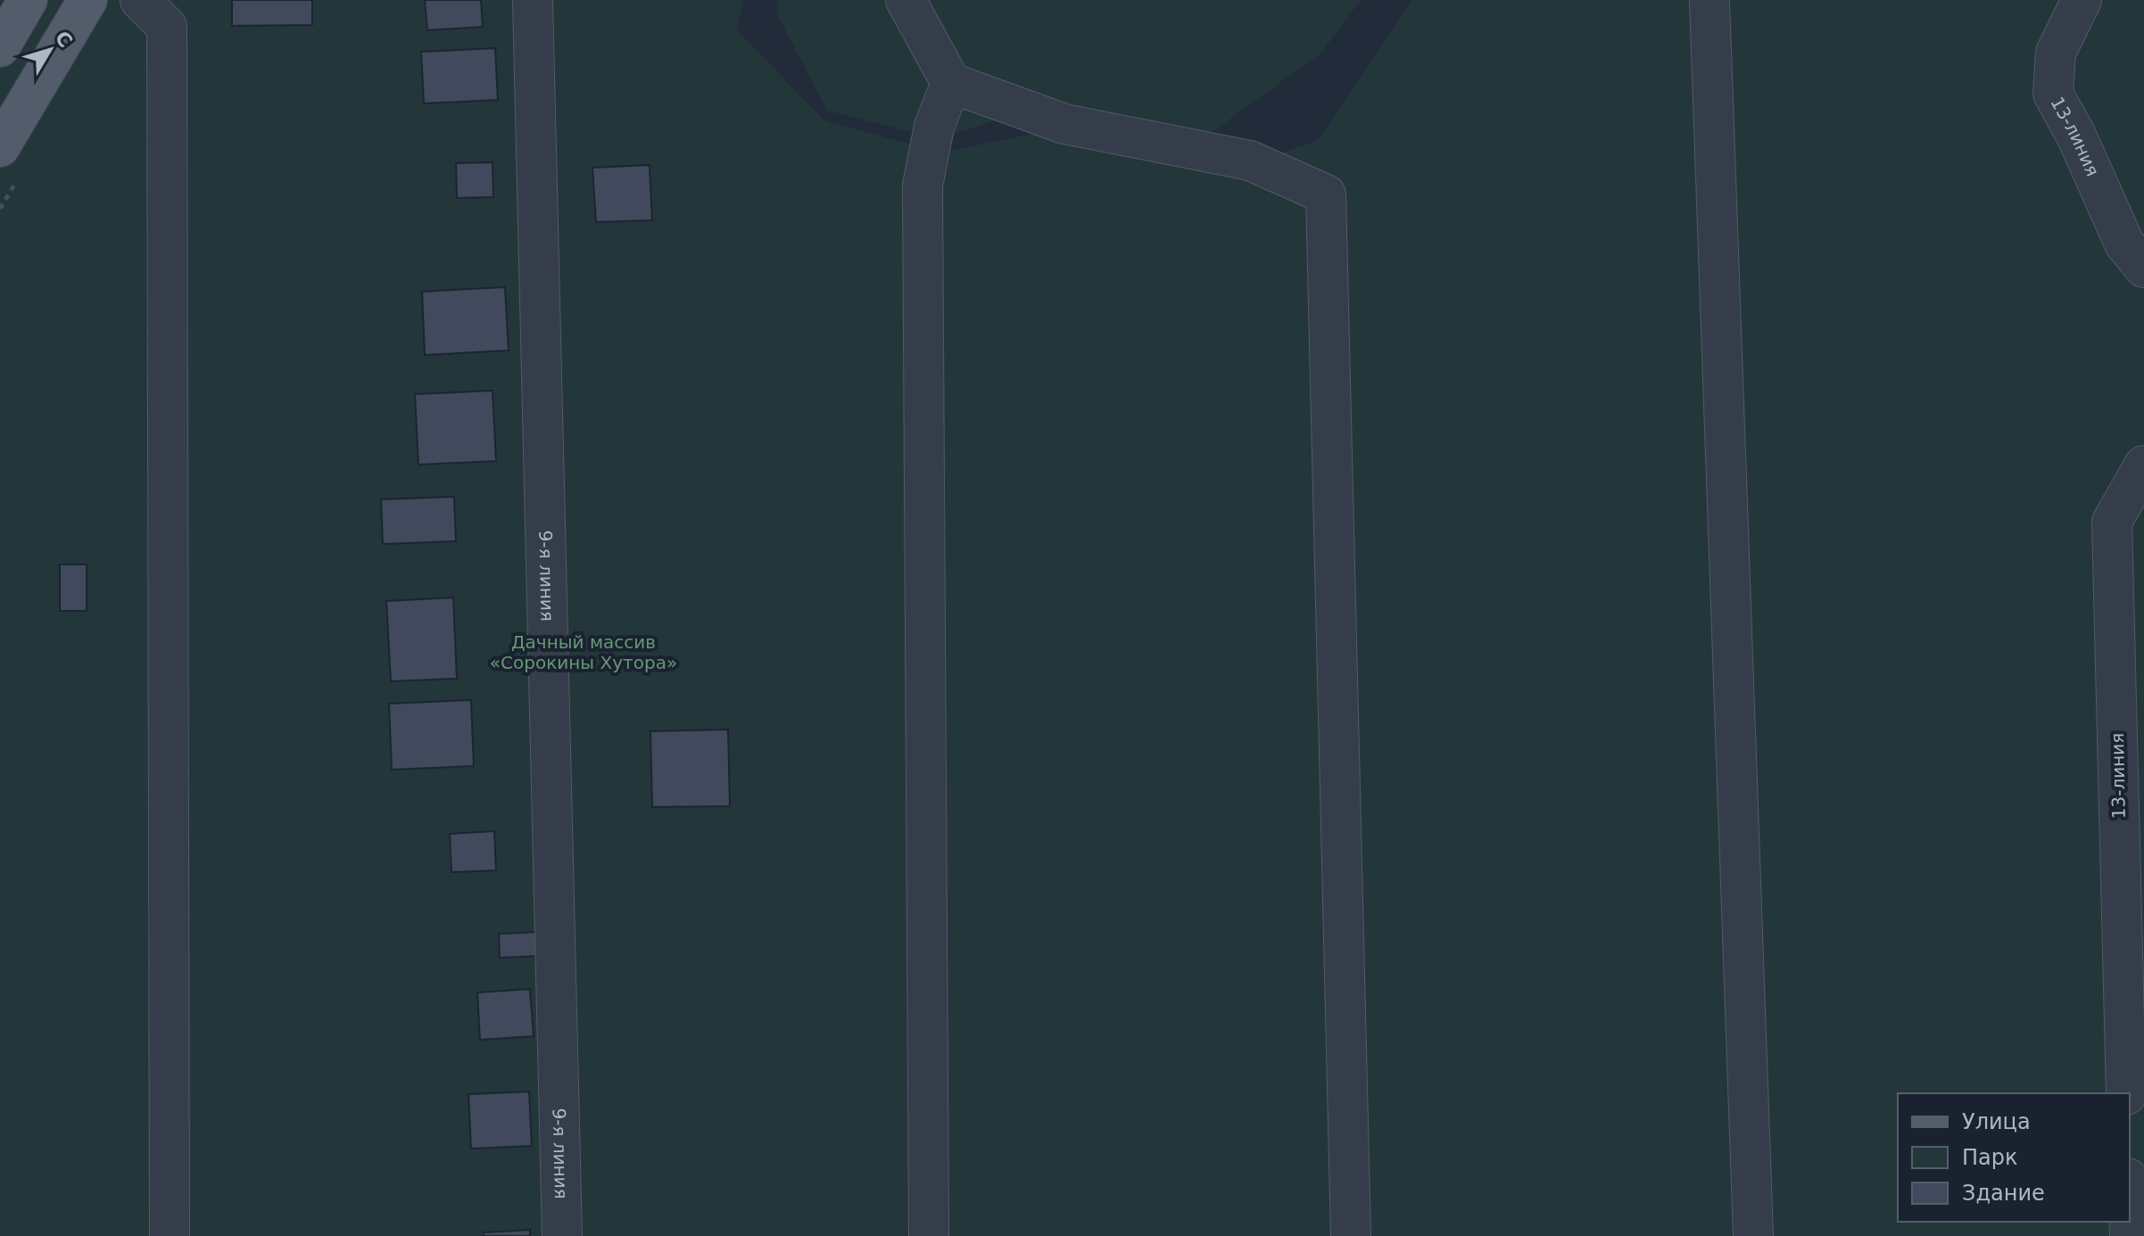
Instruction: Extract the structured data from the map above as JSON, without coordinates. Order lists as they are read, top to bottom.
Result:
{
  "streets": {
    "lane": ["13-линия", "9-я линия"]
  },
  "parks": ["Дачный массив «Сорокины Хутора»"],
  "legend": ["Улица", "Парк", "Здание"],
  "north": "top right"
}
